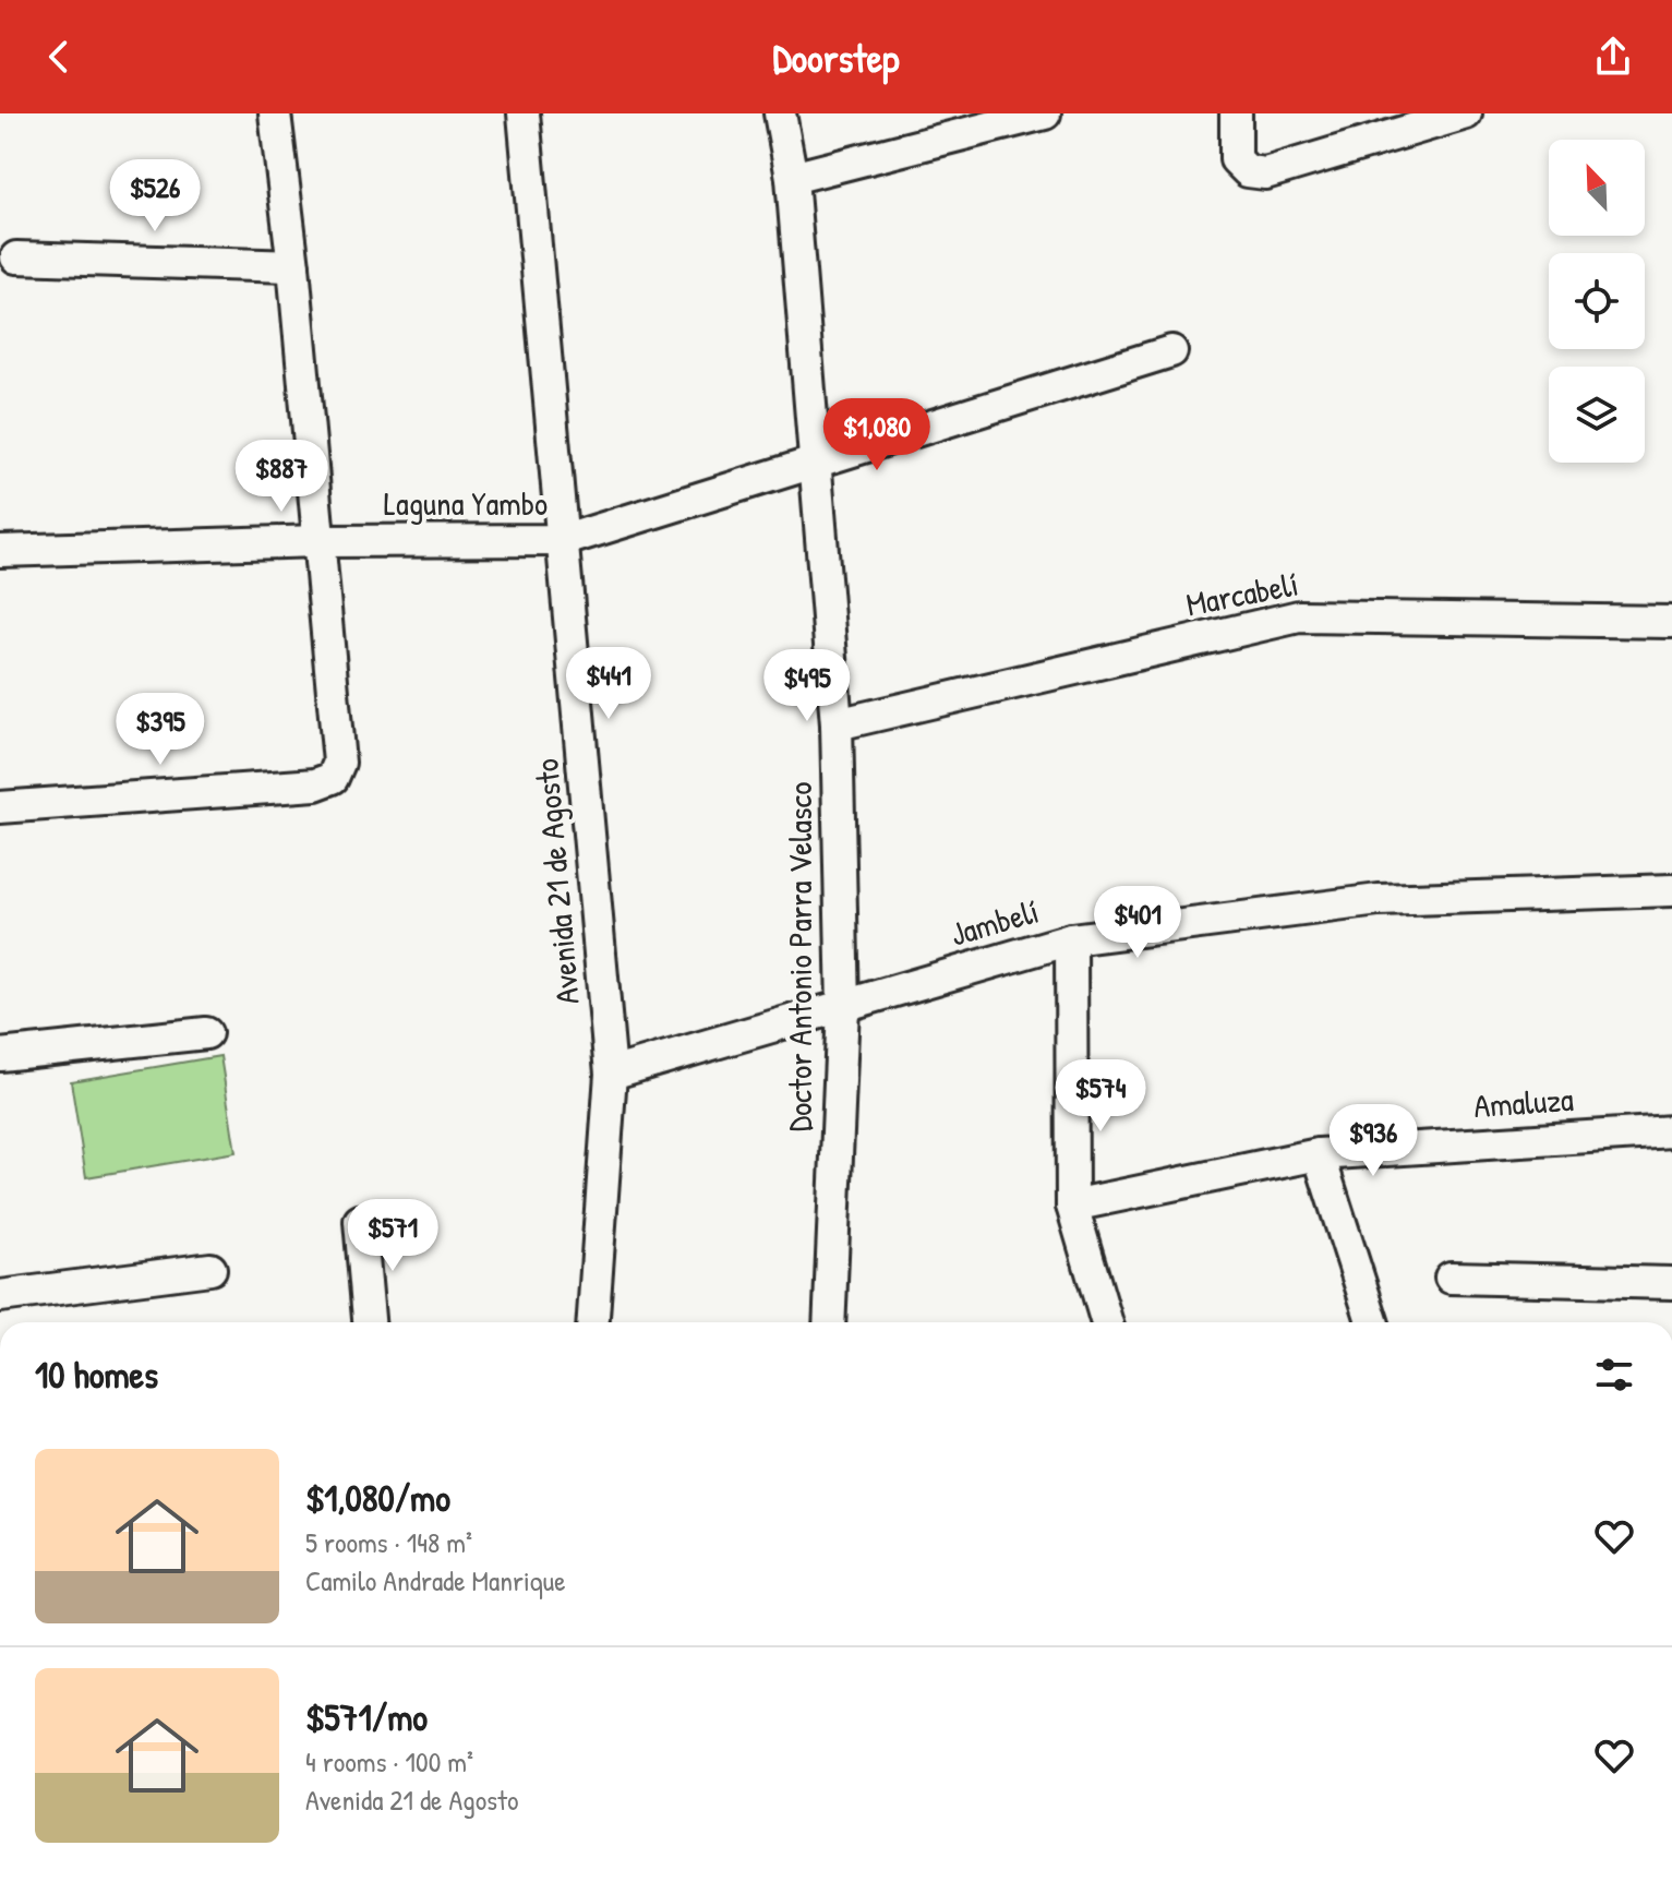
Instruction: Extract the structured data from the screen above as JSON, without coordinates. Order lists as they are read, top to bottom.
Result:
{
  "streets": {
    "street": [
      "Laguna Yambo",
      "Marcabelí",
      "Avenida 21 de Agosto",
      "Jambelí",
      "Doctor Antonio Parra Velasco",
      "Amaluza"
    ]
  },
  "crossings": [
    ["Laguna Yambo", "Avenida 21 de Agosto"],
    ["Laguna Yambo", "Doctor Antonio Parra Velasco"],
    ["Marcabelí", "Doctor Antonio Parra Velasco"],
    ["Avenida 21 de Agosto", "Jambelí"],
    ["Jambelí", "Doctor Antonio Parra Velasco"]
  ],
  "north": "top left",
  "page": {
    "header": "Doorstep",
    "price": [
      "$526",
      "$1,080",
      "$887",
      "$441",
      "$495",
      "$395",
      "$401",
      "$574",
      "$936",
      "$571"
    ],
    "heading": "10 homes",
    "list": [
      {
        "name": "$1,080/mo",
        "note": "5 rooms · 148 m² · Camilo Andrade Manrique"
      },
      {
        "name": "$571/mo",
        "note": "4 rooms · 100 m² · Avenida 21 de Agosto"
      }
    ]
  }
}
